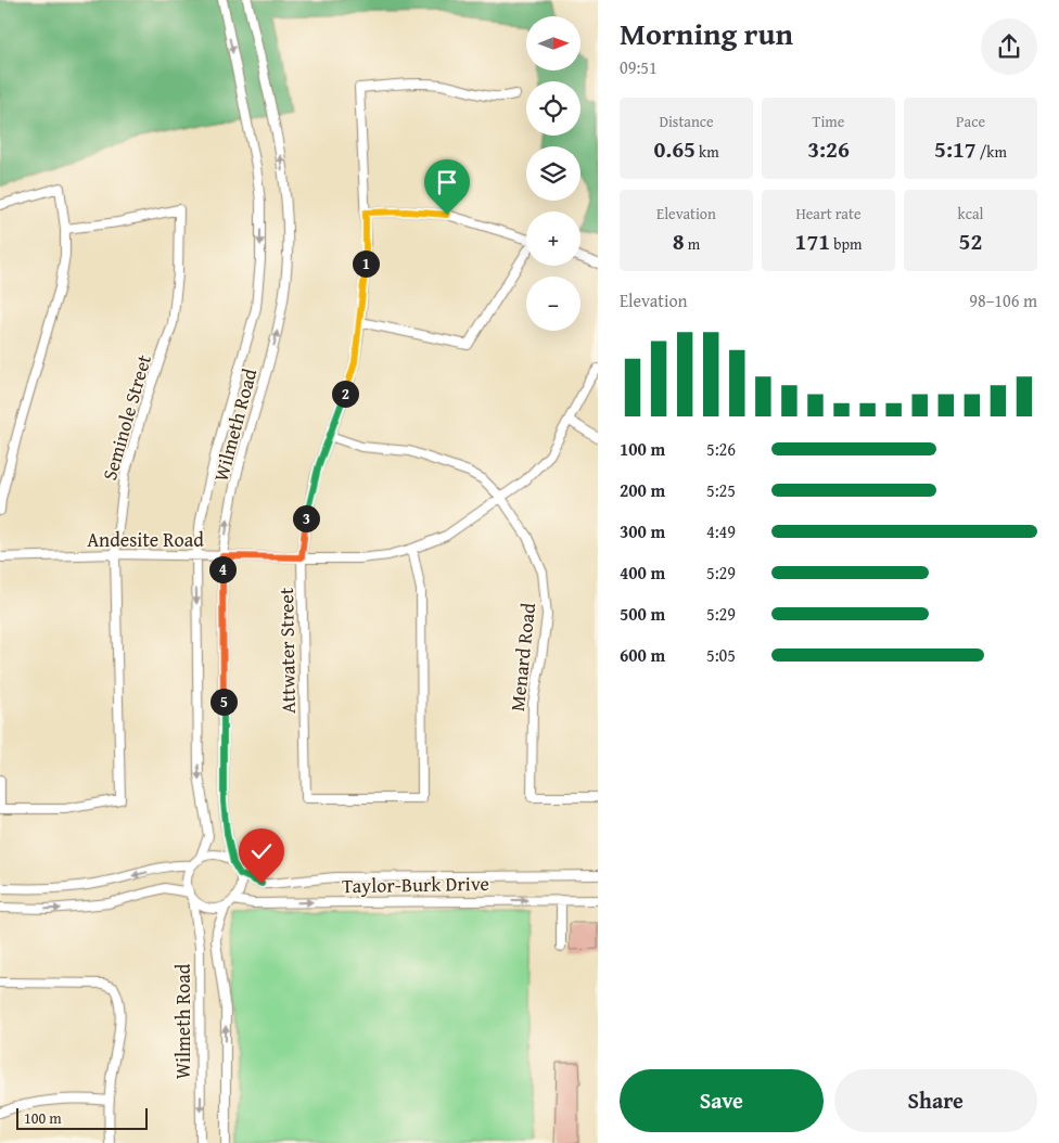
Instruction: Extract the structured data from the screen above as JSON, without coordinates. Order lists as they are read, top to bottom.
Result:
{
  "streets": {
    "street": [
      "Seminole Street",
      "Wilmeth Road",
      "Andesite Road",
      "Attwater Street",
      "Menard Road",
      "Taylor-Burk Drive"
    ]
  },
  "crossings": [
    ["Seminole Street", "Andesite Road"],
    ["Wilmeth Road", "Andesite Road"],
    ["Wilmeth Road", "Taylor-Burk Drive"],
    ["Andesite Road", "Attwater Street"],
    ["Andesite Road", "Menard Road"],
    ["Attwater Street", "Menard Road"]
  ],
  "scale_bar": "100 m",
  "north": "right",
  "page": {
    "heading": ["Morning run", "09:51"],
    "map_buttons": ["+", "−"],
    "stats": [
      ["Distance", "0.65 km"],
      ["Time", "3:26"],
      ["Pace", "5:17 /km"],
      ["Elevation", "8 m"],
      ["Heart rate", "171 bpm"],
      ["kcal", "52"]
    ],
    "pins": [
      "1",
      "2",
      "3",
      "4",
      "5"
    ],
    "chart": ["Elevation", "98–106 m"],
    "list": [
      {
        "name": "100 m",
        "note": "5:26"
      },
      {
        "name": "200 m",
        "note": "5:25"
      },
      {
        "name": "300 m",
        "note": "4:49"
      },
      {
        "name": "400 m",
        "note": "5:29"
      },
      {
        "name": "500 m",
        "note": "5:29"
      },
      {
        "name": "600 m",
        "note": "5:05"
      }
    ],
    "buttons": ["Save", "Share"],
    "scale": "100 m"
  }
}
